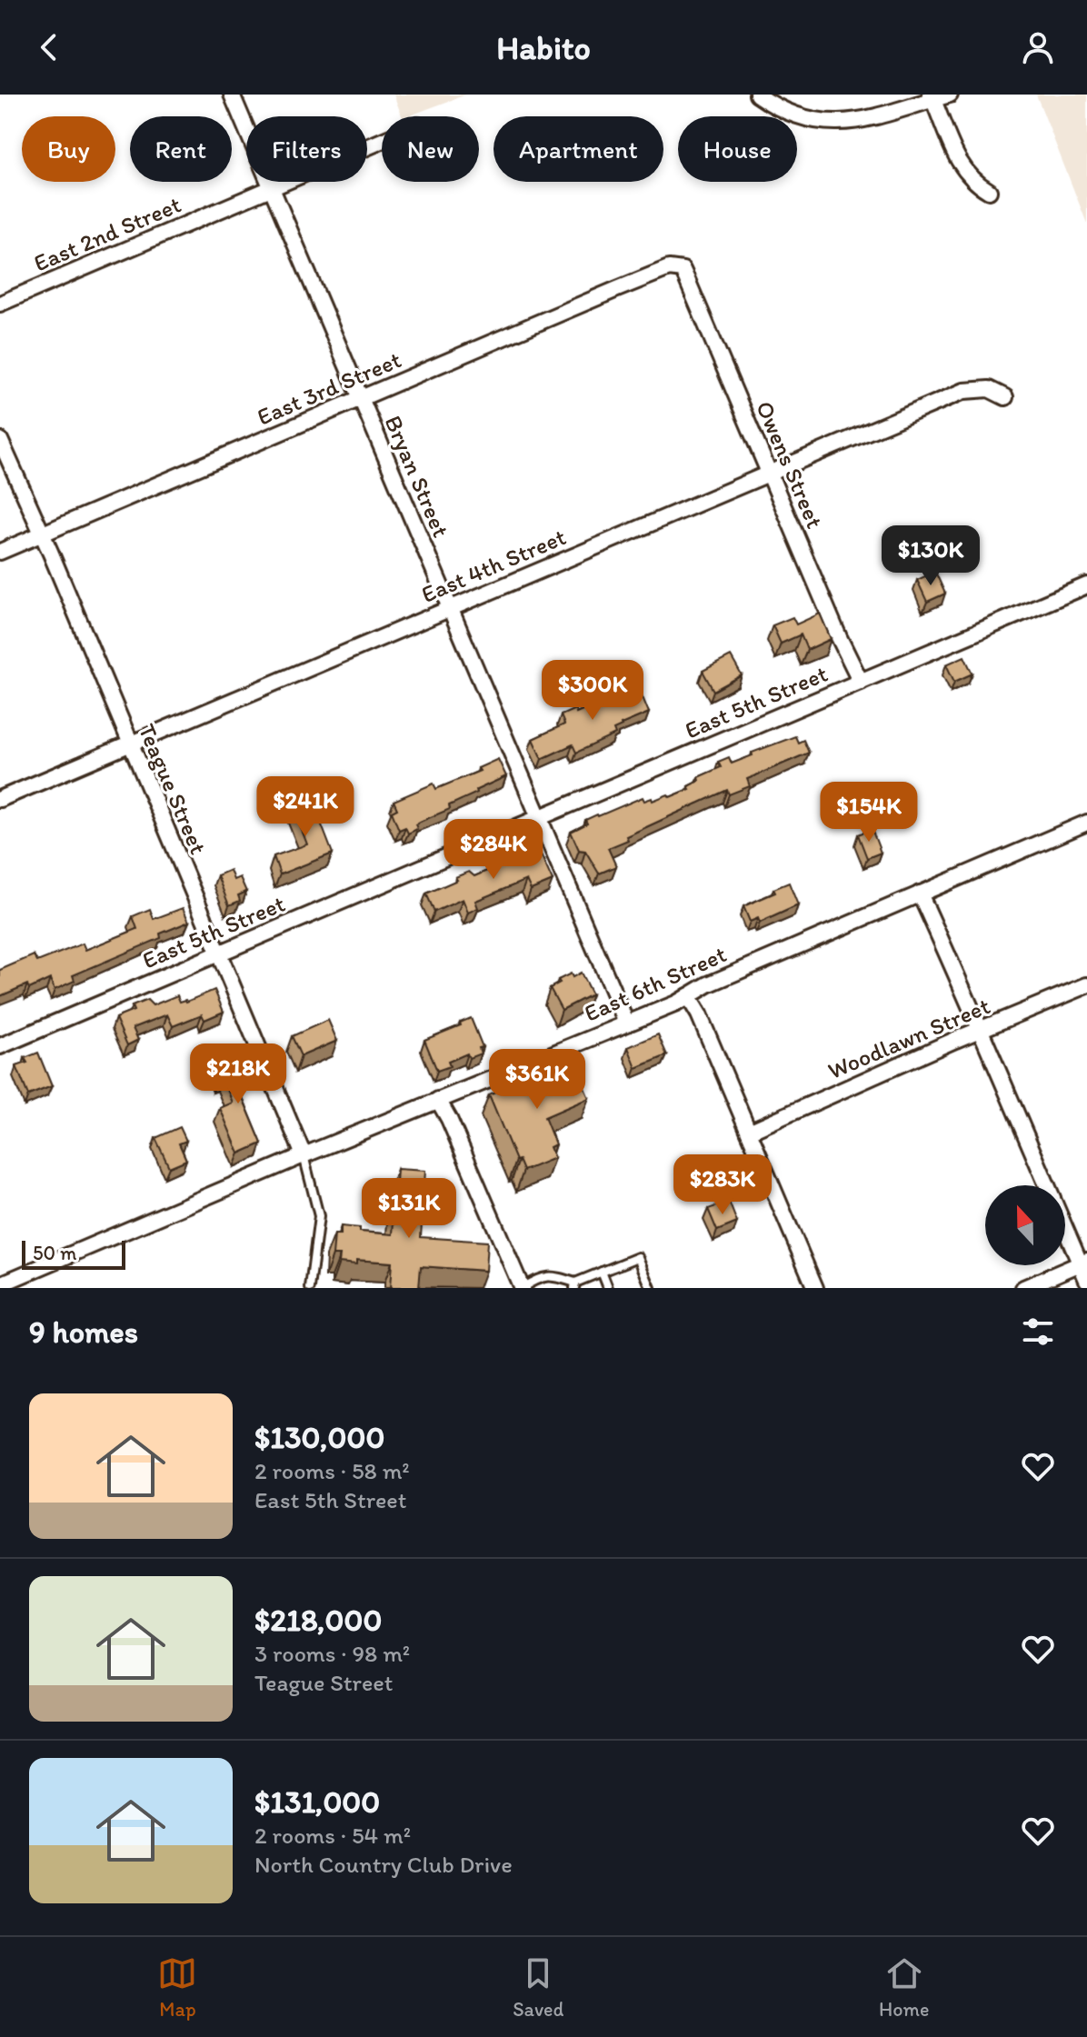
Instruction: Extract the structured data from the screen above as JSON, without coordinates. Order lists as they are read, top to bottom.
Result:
{
  "streets": {
    "street": [
      "East 2nd Street",
      "East 3rd Street",
      "Owens Street",
      "Bryan Street",
      "East 4th Street",
      "East 5th Street",
      "Teague Street",
      "East 6th Street",
      "Woodlawn Street"
    ]
  },
  "crossings": [
    ["East 2nd Street", "Bryan Street"],
    ["East 3rd Street", "Owens Street"],
    ["East 3rd Street", "Bryan Street"],
    ["East 3rd Street", "Teague Street"],
    ["Owens Street", "East 4th Street"],
    ["Owens Street", "East 5th Street"],
    ["Bryan Street", "East 4th Street"],
    ["Bryan Street", "East 5th Street"],
    ["Bryan Street", "East 6th Street"],
    ["East 4th Street", "Teague Street"],
    ["East 5th Street", "Teague Street"],
    ["Teague Street", "East 6th Street"]
  ],
  "scale_bar": "50 m",
  "north": "top",
  "page": {
    "header": "Habito",
    "chip": [
      "Buy",
      "Rent",
      "Filters",
      "New",
      "Apartment",
      "House"
    ],
    "price": [
      "$130K",
      "$300K",
      "$241K",
      "$154K",
      "$284K",
      "$218K",
      "$361K",
      "$283K",
      "$131K"
    ],
    "scale": "50 m",
    "heading": "9 homes",
    "list": [
      {
        "name": "$130,000",
        "note": "2 rooms · 58 m² · East 5th Street"
      },
      {
        "name": "$218,000",
        "note": "3 rooms · 98 m² · Teague Street"
      },
      {
        "name": "$131,000",
        "note": "2 rooms · 54 m² · North Country Club Drive"
      }
    ],
    "tabs": ["Map", "Saved", "Home"]
  }
}
